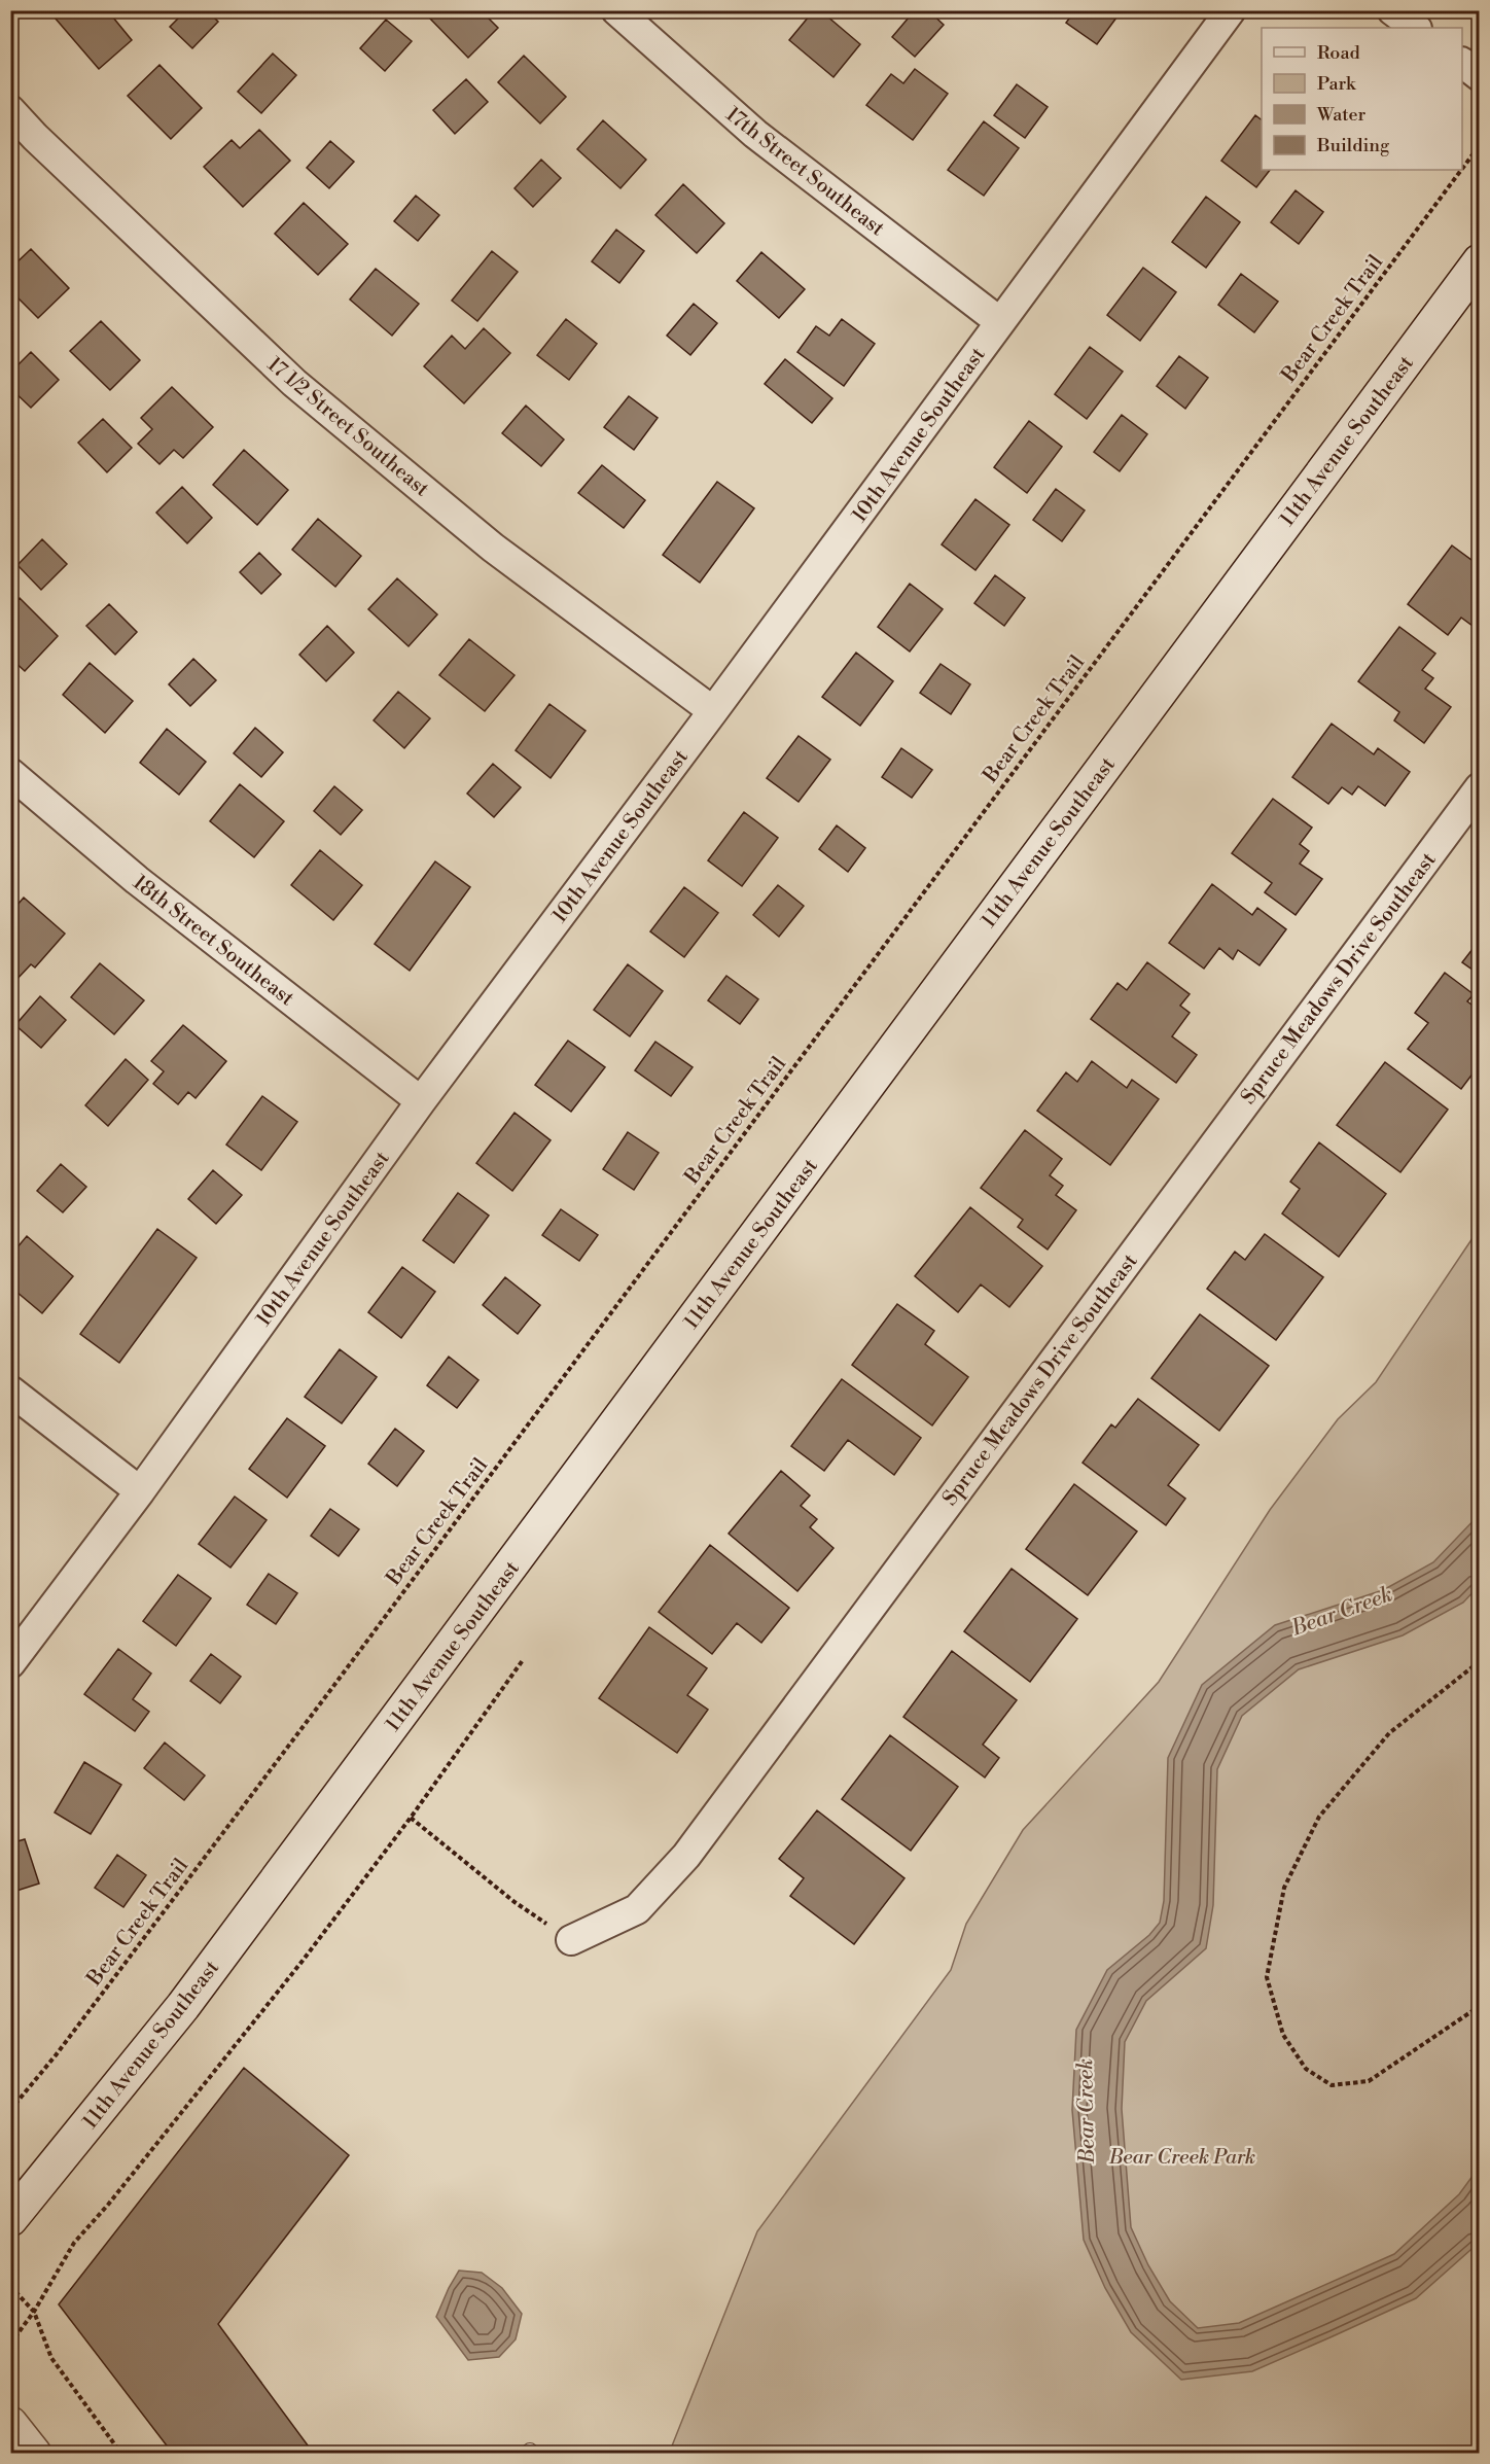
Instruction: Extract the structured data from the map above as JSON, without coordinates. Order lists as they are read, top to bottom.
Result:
{
  "streets": {
    "main road": ["11th Avenue Southeast"],
    "street": [
      "17th Street Southeast",
      "17 1/2 Street Southeast",
      "10th Avenue Southeast",
      "18th Street Southeast",
      "Spruce Meadows Drive Southeast"
    ],
    "path": ["Bear Creek Trail"]
  },
  "crossings": [
    ["17th Street Southeast", "10th Avenue Southeast"],
    ["17 1/2 Street Southeast", "10th Avenue Southeast"],
    ["10th Avenue Southeast", "18th Street Southeast"]
  ],
  "water": ["Bear Creek"],
  "parks": ["Bear Creek Park"],
  "legend": [
    "Road",
    "Park",
    "Water",
    "Building"
  ]
}
